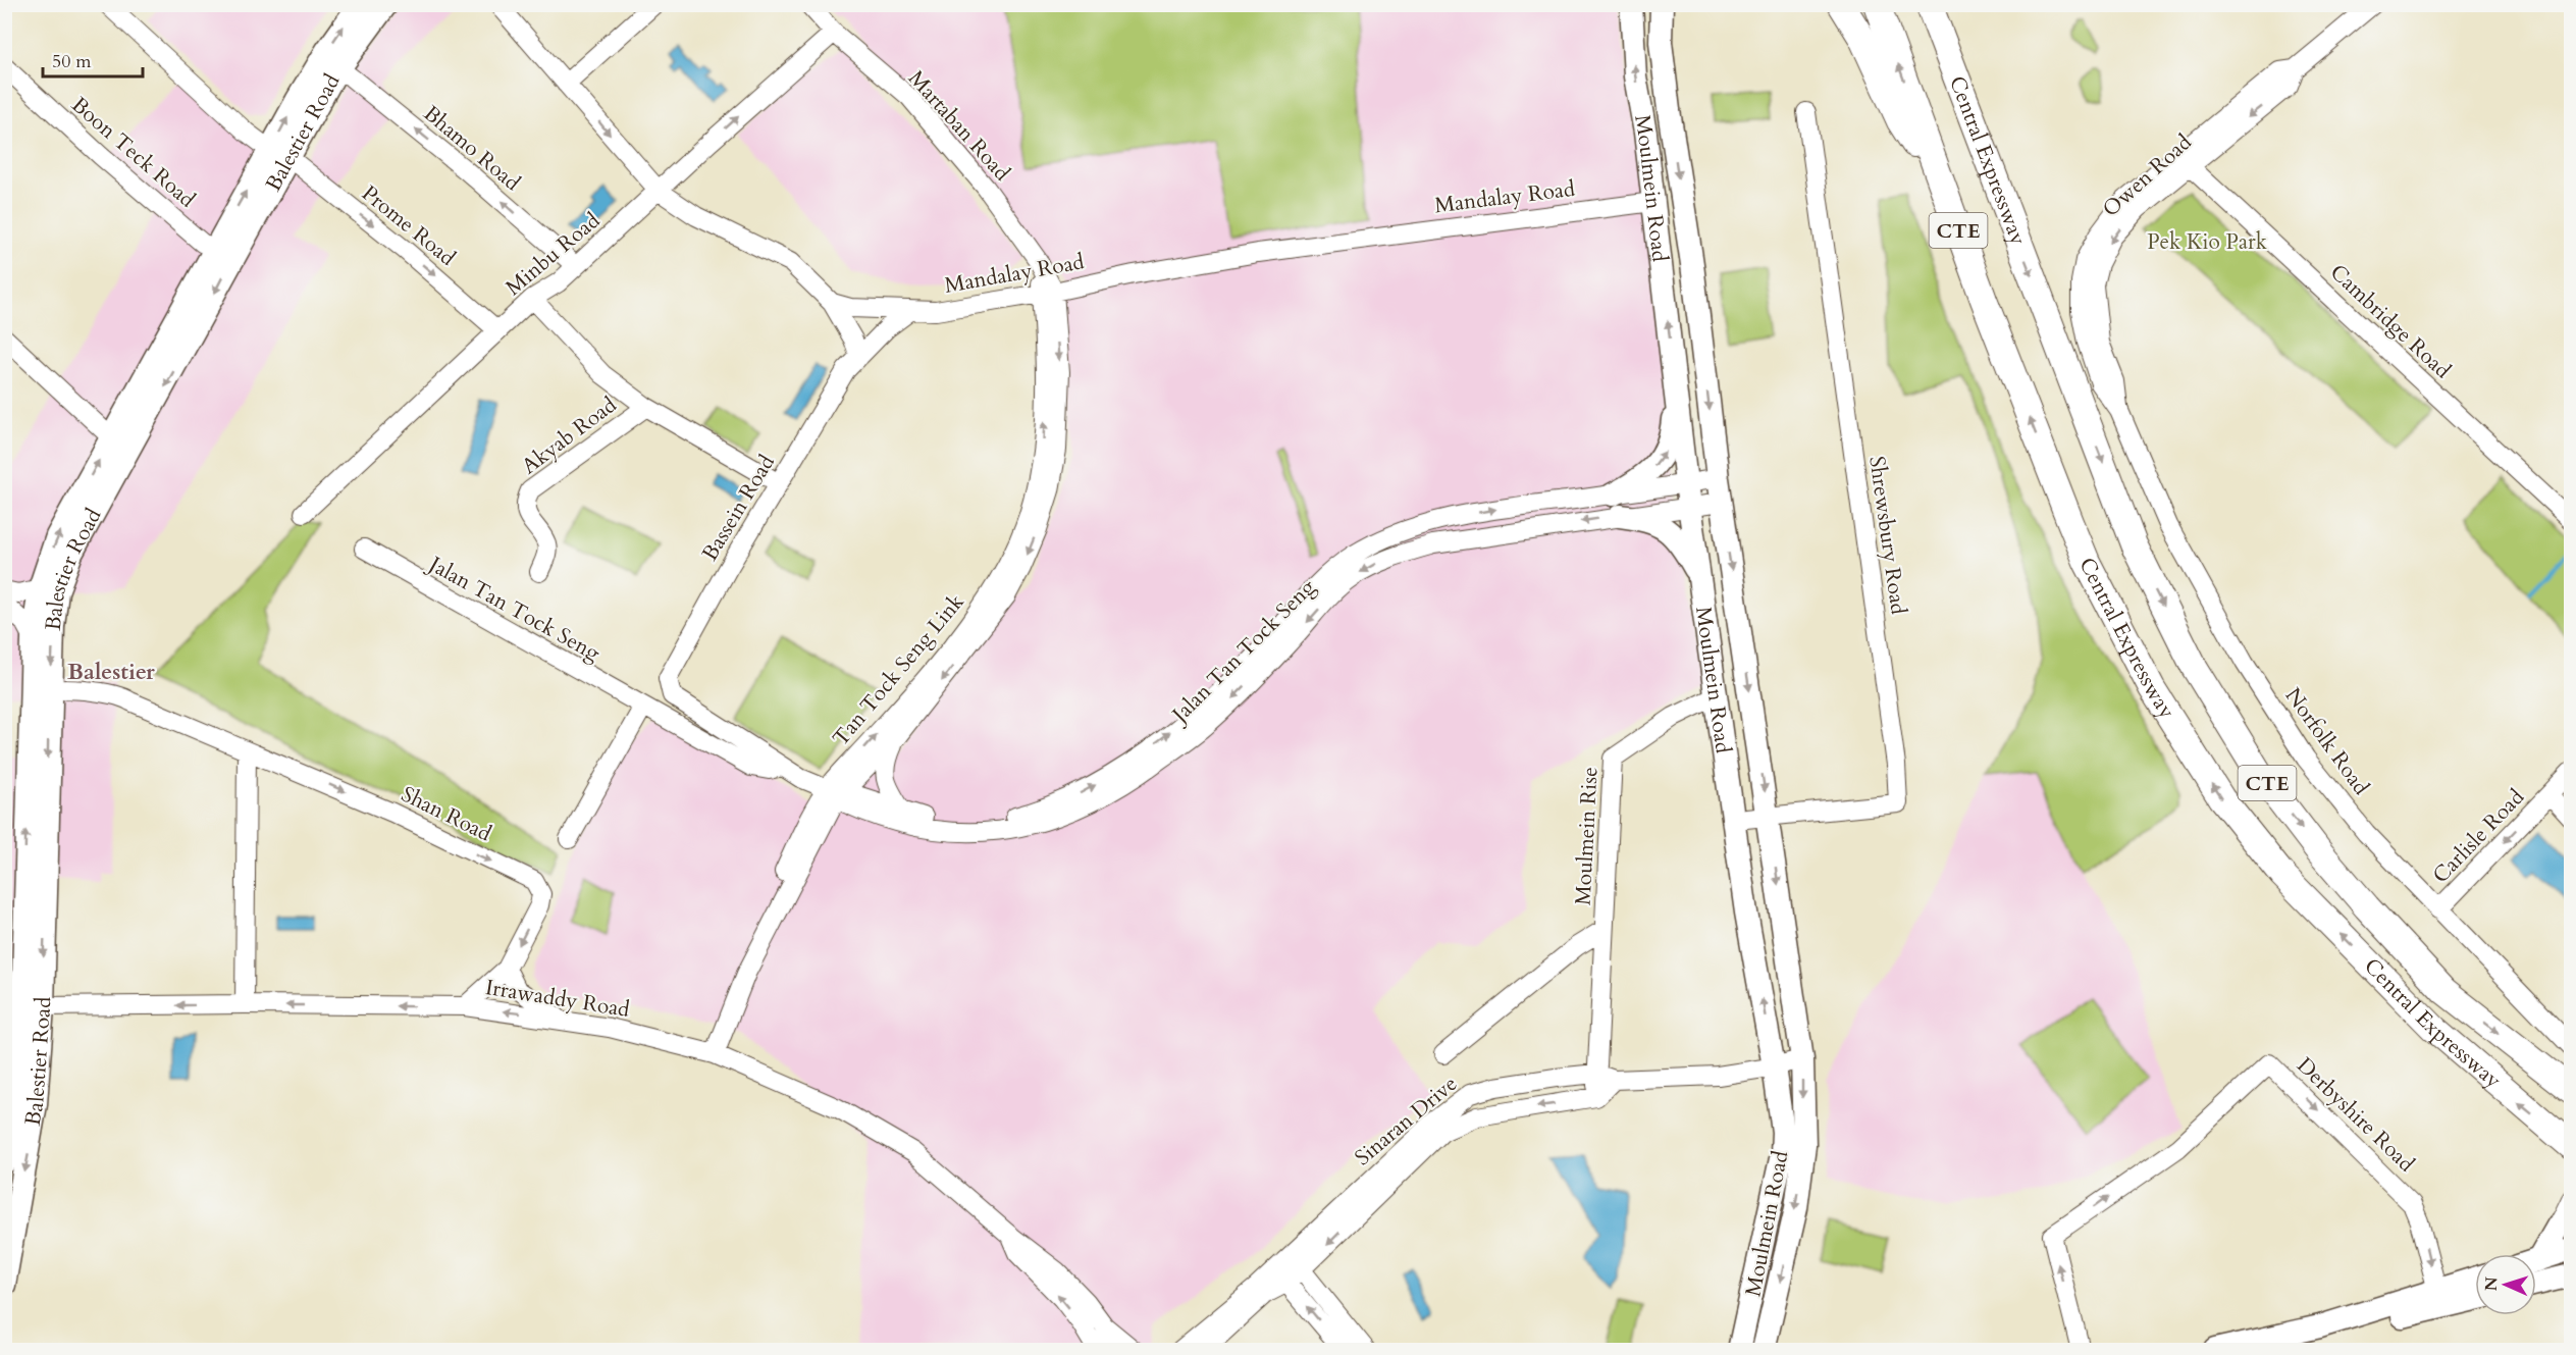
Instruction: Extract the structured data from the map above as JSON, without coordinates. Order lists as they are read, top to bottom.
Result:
{
  "streets": {
    "highway": ["Central Expressway", "CTE"],
    "main road": ["Balestier Road", "Moulmein Road"],
    "street": [
      "Martaban Road",
      "Bhamo Road",
      "Boon Teck Road",
      "Owen Road",
      "Mandalay Road",
      "Prome Road",
      "Minbu Road",
      "Cambridge Road",
      "Akyab Road",
      "Bassein Road",
      "Shrewsbury Road",
      "Jalan Tan Tock Seng",
      "Tan Tock Seng Link",
      "Norfolk Road",
      "Shan Road",
      "Moulmein Rise",
      "Carlisle Road",
      "Irrawaddy Road",
      "Derbyshire Road",
      "Sinaran Drive"
    ]
  },
  "crossings": [
    ["Martaban Road", "Mandalay Road"],
    ["Martaban Road", "Minbu Road"],
    ["Martaban Road", "Tan Tock Seng Link"],
    ["Balestier Road", "Bhamo Road"],
    ["Balestier Road", "Boon Teck Road"],
    ["Balestier Road", "Prome Road"],
    ["Balestier Road", "Shan Road"],
    ["Balestier Road", "Irrawaddy Road"],
    ["Bhamo Road", "Minbu Road"],
    ["Owen Road", "Cambridge Road"],
    ["Owen Road", "Norfolk Road"],
    ["Moulmein Road", "Mandalay Road"],
    ["Moulmein Road", "Shrewsbury Road"],
    ["Moulmein Road", "Jalan Tan Tock Seng"],
    ["Moulmein Road", "Moulmein Rise"],
    ["Moulmein Road", "Sinaran Drive"],
    ["Mandalay Road", "Bassein Road"],
    ["Mandalay Road", "Tan Tock Seng Link"],
    ["Prome Road", "Minbu Road"],
    ["Minbu Road", "Akyab Road"],
    ["Akyab Road", "Bassein Road"],
    ["Bassein Road", "Jalan Tan Tock Seng"],
    ["Jalan Tan Tock Seng", "Tan Tock Seng Link"],
    ["Tan Tock Seng Link", "Irrawaddy Road"],
    ["Norfolk Road", "Carlisle Road"],
    ["Shan Road", "Irrawaddy Road"],
    ["Moulmein Rise", "Sinaran Drive"]
  ],
  "one_way": [
    "Prome Road",
    "Shan Road",
    "Carlisle Road",
    "Irrawaddy Road"
  ],
  "districts": ["Balestier"],
  "parks": ["Pek Kio Park"],
  "scale_bar": "50 m",
  "north": "left"
}
